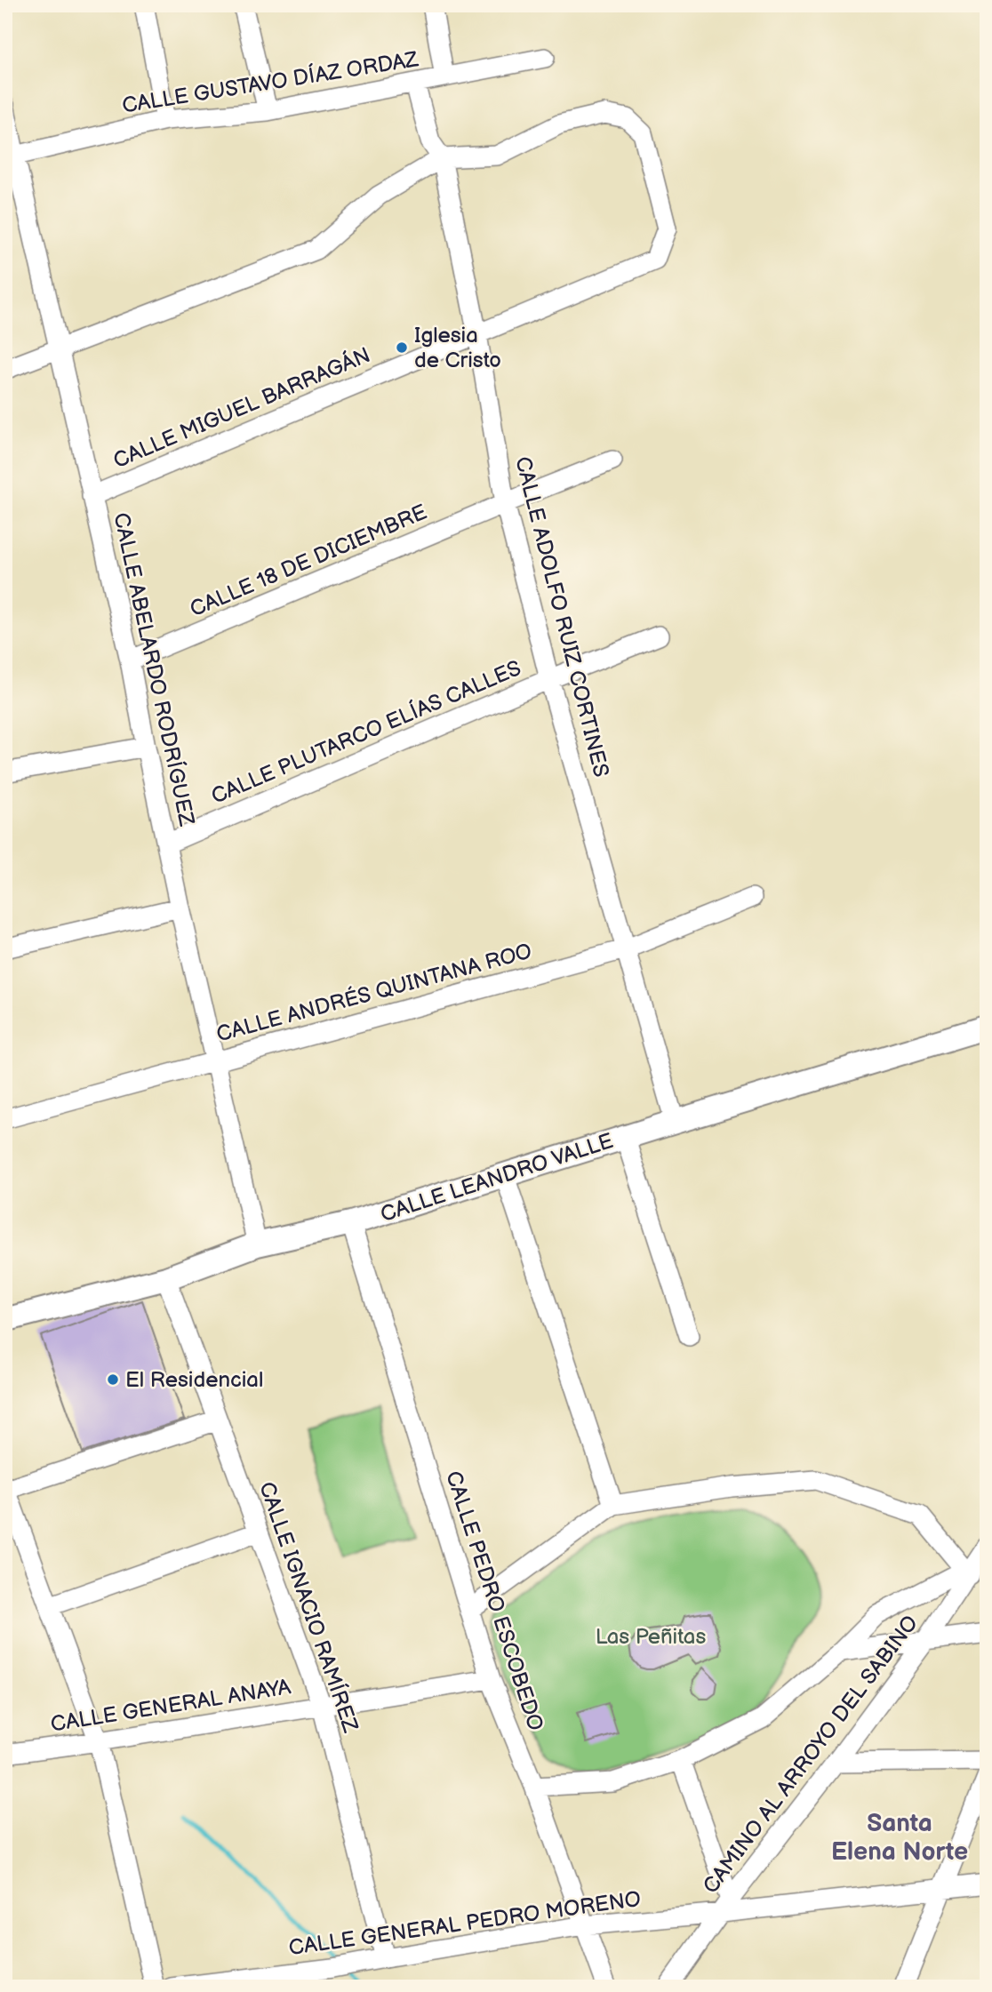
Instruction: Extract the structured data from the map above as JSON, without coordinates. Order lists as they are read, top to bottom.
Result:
{
  "streets": {
    "street": [
      "CALLE GUSTAVO DÍAZ ORDAZ",
      "CALLE MIGUEL BARRAGÁN",
      "CALLE 18 DE DICIEMBRE",
      "CALLE ADOLFO RUIZ CORTINES",
      "CALLE ABELARDO RODRÍGUEZ",
      "CALLE PLUTARCO ELÍAS CALLES",
      "CALLE ANDRÉS QUINTANA ROO",
      "CALLE LEANDRO VALLE",
      "CALLE PEDRO ESCOBEDO",
      "CALLE IGNACIO RAMÍREZ",
      "CALLE GENERAL ANAYA",
      "CAMINO AL ARROYO DEL SABINO",
      "CALLE GENERAL PEDRO MORENO"
    ]
  },
  "crossings": [
    ["CALLE GUSTAVO DÍAZ ORDAZ", "CALLE ADOLFO RUIZ CORTINES"],
    ["CALLE GUSTAVO DÍAZ ORDAZ", "CALLE ABELARDO RODRÍGUEZ"],
    ["CALLE MIGUEL BARRAGÁN", "CALLE ADOLFO RUIZ CORTINES"],
    ["CALLE MIGUEL BARRAGÁN", "CALLE ABELARDO RODRÍGUEZ"],
    ["CALLE 18 DE DICIEMBRE", "CALLE ADOLFO RUIZ CORTINES"],
    ["CALLE 18 DE DICIEMBRE", "CALLE ABELARDO RODRÍGUEZ"],
    ["CALLE ADOLFO RUIZ CORTINES", "CALLE PLUTARCO ELÍAS CALLES"],
    ["CALLE ADOLFO RUIZ CORTINES", "CALLE ANDRÉS QUINTANA ROO"],
    ["CALLE ADOLFO RUIZ CORTINES", "CALLE LEANDRO VALLE"],
    ["CALLE ABELARDO RODRÍGUEZ", "CALLE PLUTARCO ELÍAS CALLES"],
    ["CALLE ABELARDO RODRÍGUEZ", "CALLE ANDRÉS QUINTANA ROO"],
    ["CALLE ABELARDO RODRÍGUEZ", "CALLE LEANDRO VALLE"],
    ["CALLE LEANDRO VALLE", "CALLE PEDRO ESCOBEDO"],
    ["CALLE LEANDRO VALLE", "CALLE IGNACIO RAMÍREZ"],
    ["CALLE PEDRO ESCOBEDO", "CALLE GENERAL ANAYA"],
    ["CALLE PEDRO ESCOBEDO", "CALLE GENERAL PEDRO MORENO"],
    ["CALLE IGNACIO RAMÍREZ", "CALLE GENERAL ANAYA"],
    ["CALLE IGNACIO RAMÍREZ", "CALLE GENERAL PEDRO MORENO"],
    ["CAMINO AL ARROYO DEL SABINO", "CALLE GENERAL PEDRO MORENO"]
  ],
  "districts": ["Santa Elena Norte"],
  "parks": ["Las Peñitas"],
  "places": ["Iglesia de Cristo", "El Residencial"]
}
